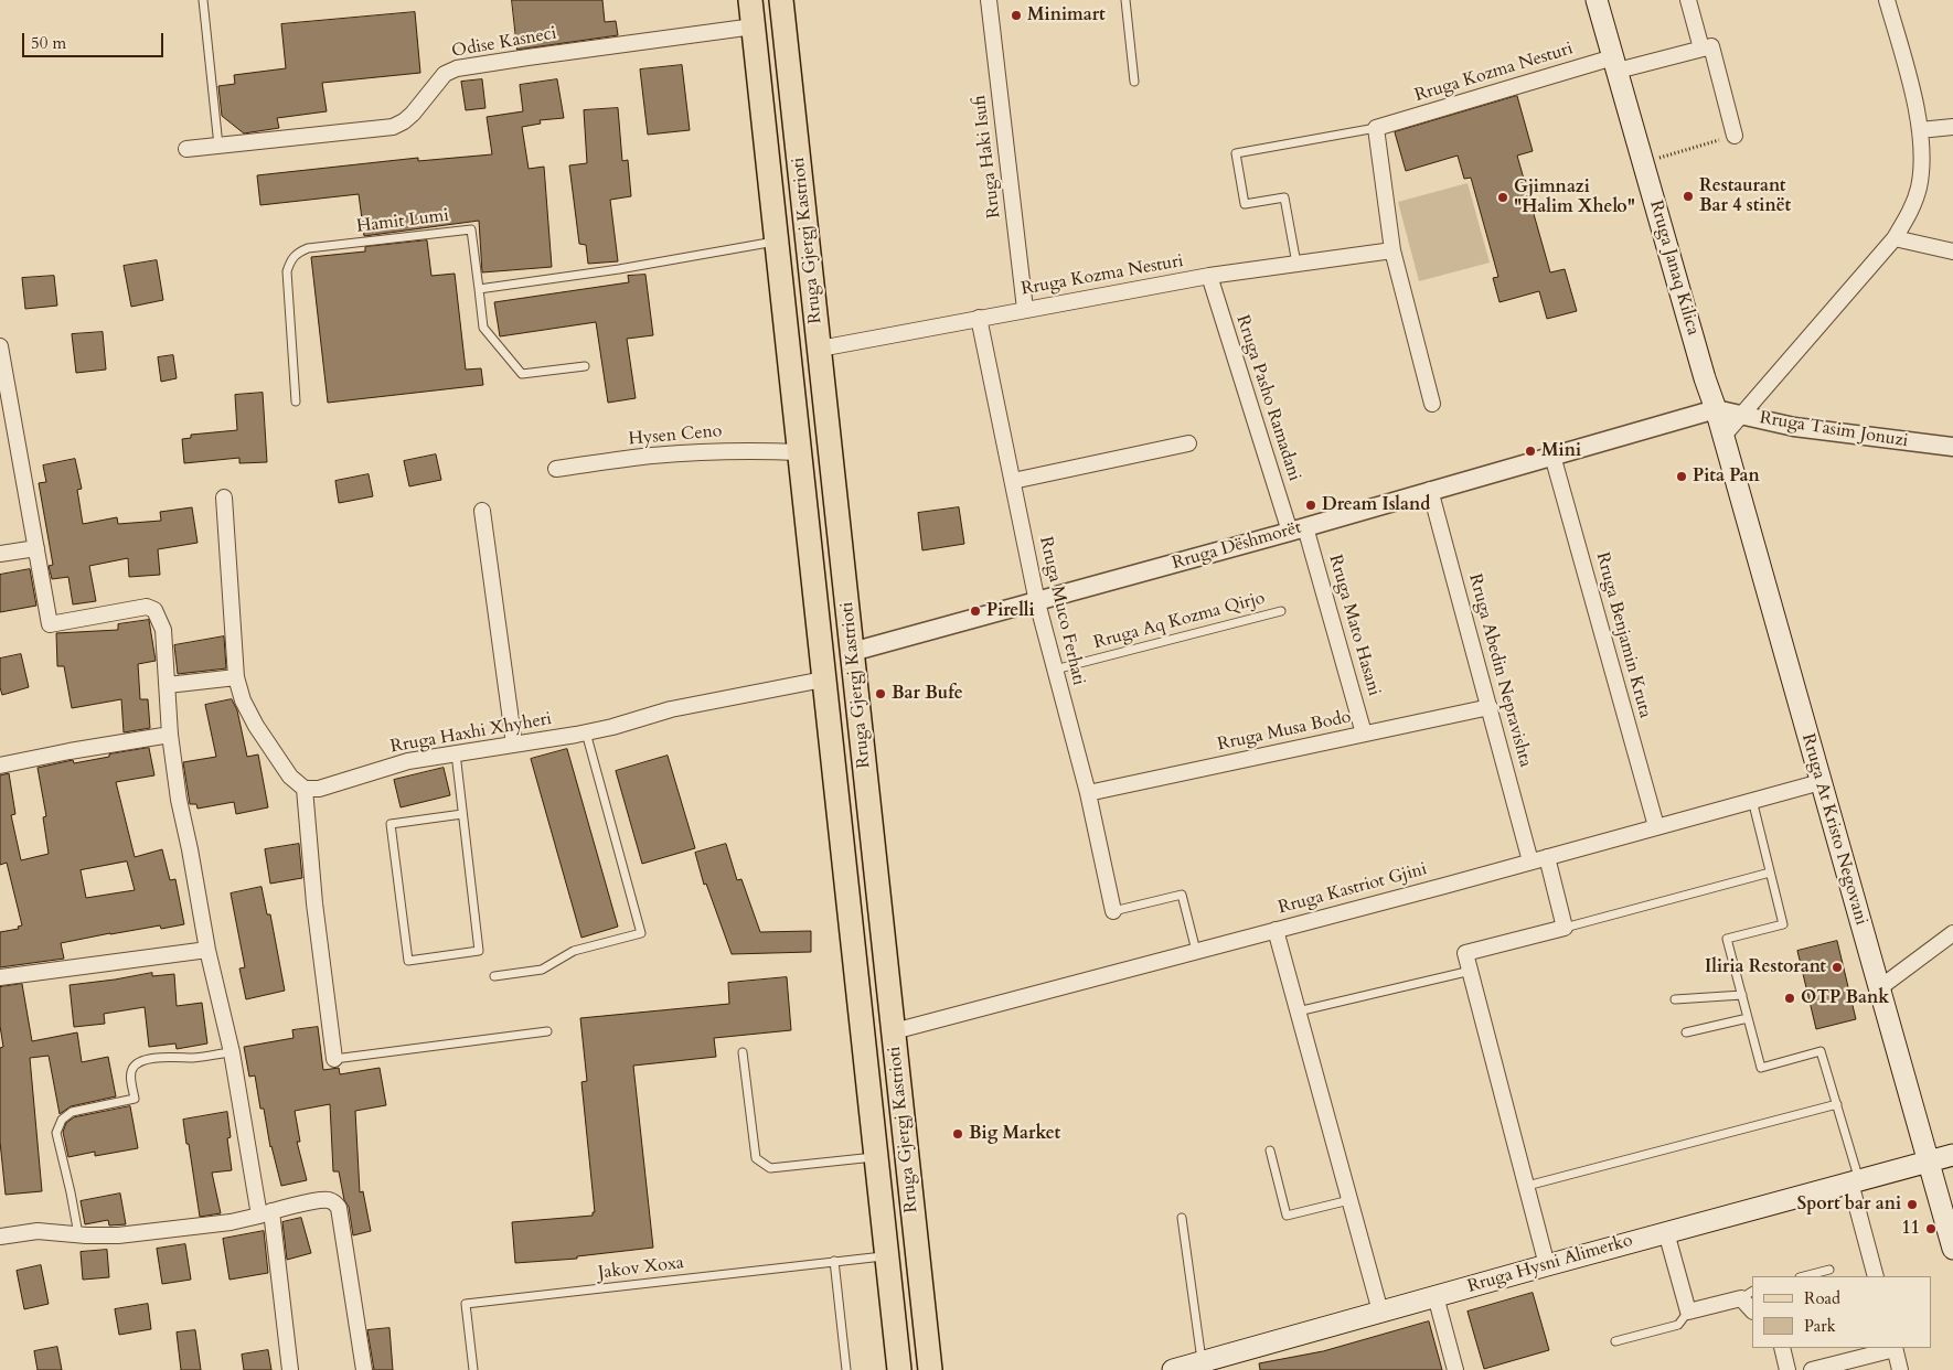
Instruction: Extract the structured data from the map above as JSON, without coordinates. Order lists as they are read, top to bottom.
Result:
{
  "streets": {
    "main road": [
      "Rruga Gjergj Kastrioti",
      "Rruga Janaq Kilica",
      "Rruga At Kristo Negovani",
      "Rruga Hysni Alimerko"
    ],
    "street": [
      "Odise Kasneci",
      "Rruga Kozma Nesturi",
      "Rruga Haki Isufi",
      "Rruga Pasho Ramadani",
      "Rruga Tasim Jonuzi",
      "Hysen Ceno",
      "Rruga Dëshmorët",
      "Rruga Muco Ferhati",
      "Rruga Mato Hasani",
      "Rruga Benjamin Kruta",
      "Rruga Abedin Nepravishta",
      "Rruga Musa Bodo",
      "Rruga Haxhi Xhyheri",
      "Rruga Kastriot Gjini"
    ],
    "lane": ["Hamit Lumi", "Rruga Aq Kozma Qirjo", "Jakov Xoxa"]
  },
  "crossings": [
    ["Odise Kasneci", "Rruga Gjergj Kastrioti"],
    ["Rruga Kozma Nesturi", "Rruga Haki Isufi"],
    ["Rruga Kozma Nesturi", "Rruga Gjergj Kastrioti"],
    ["Rruga Kozma Nesturi", "Rruga Janaq Kilica"],
    ["Rruga Kozma Nesturi", "Rruga Pasho Ramadani"],
    ["Rruga Kozma Nesturi", "Rruga Muco Ferhati"],
    ["Rruga Gjergj Kastrioti", "Hysen Ceno"],
    ["Rruga Gjergj Kastrioti", "Rruga Dëshmorët"],
    ["Rruga Gjergj Kastrioti", "Rruga Haxhi Xhyheri"],
    ["Rruga Gjergj Kastrioti", "Rruga Kastriot Gjini"],
    ["Rruga Gjergj Kastrioti", "Jakov Xoxa"],
    ["Rruga Janaq Kilica", "Rruga Tasim Jonuzi"],
    ["Rruga Janaq Kilica", "Rruga Dëshmorët"],
    ["Rruga Janaq Kilica", "Rruga At Kristo Negovani"],
    ["Rruga Pasho Ramadani", "Rruga Dëshmorët"],
    ["Rruga Pasho Ramadani", "Rruga Mato Hasani"],
    ["Rruga Tasim Jonuzi", "Rruga Dëshmorët"],
    ["Rruga Tasim Jonuzi", "Rruga At Kristo Negovani"],
    ["Rruga Dëshmorët", "Rruga Muco Ferhati"],
    ["Rruga Dëshmorët", "Rruga Mato Hasani"],
    ["Rruga Dëshmorët", "Rruga Benjamin Kruta"],
    ["Rruga Dëshmorët", "Rruga Abedin Nepravishta"],
    ["Rruga Dëshmorët", "Rruga At Kristo Negovani"],
    ["Rruga Muco Ferhati", "Rruga Aq Kozma Qirjo"],
    ["Rruga Muco Ferhati", "Rruga Musa Bodo"],
    ["Rruga Mato Hasani", "Rruga Musa Bodo"],
    ["Rruga Benjamin Kruta", "Rruga Kastriot Gjini"],
    ["Rruga Abedin Nepravishta", "Rruga Musa Bodo"],
    ["Rruga Abedin Nepravishta", "Rruga Kastriot Gjini"],
    ["Rruga At Kristo Negovani", "Rruga Kastriot Gjini"],
    ["Rruga At Kristo Negovani", "Rruga Hysni Alimerko"]
  ],
  "places": [
    "Minimart",
    "Restaurant Bar 4 stinët",
    "Gjimnazi \"Halim Xhelo\"",
    "Mini",
    "Pita Pan",
    "Dream Island",
    "Pirelli",
    "Bar Bufe",
    "Iliria Restorant",
    "OTP Bank",
    "Big Market",
    "Sport bar ani",
    "11"
  ],
  "legend": ["Road", "Park"],
  "scale_bar": "50 m"
}
